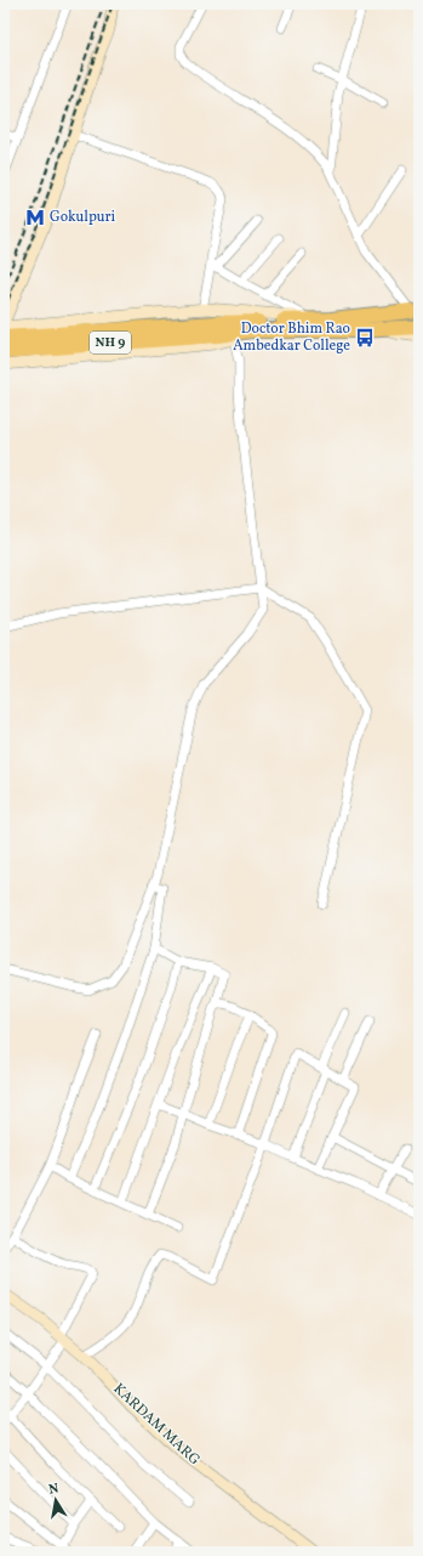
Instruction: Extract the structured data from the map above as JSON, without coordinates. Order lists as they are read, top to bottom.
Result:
{
  "streets": {
    "highway": ["NH 9"],
    "street": ["KARDAM MARG"]
  },
  "places": {
    "metro station": ["Gokulpuri"],
    "bus stop": ["Doctor Bhim Rao Ambedkar College"]
  },
  "north": "top"
}
